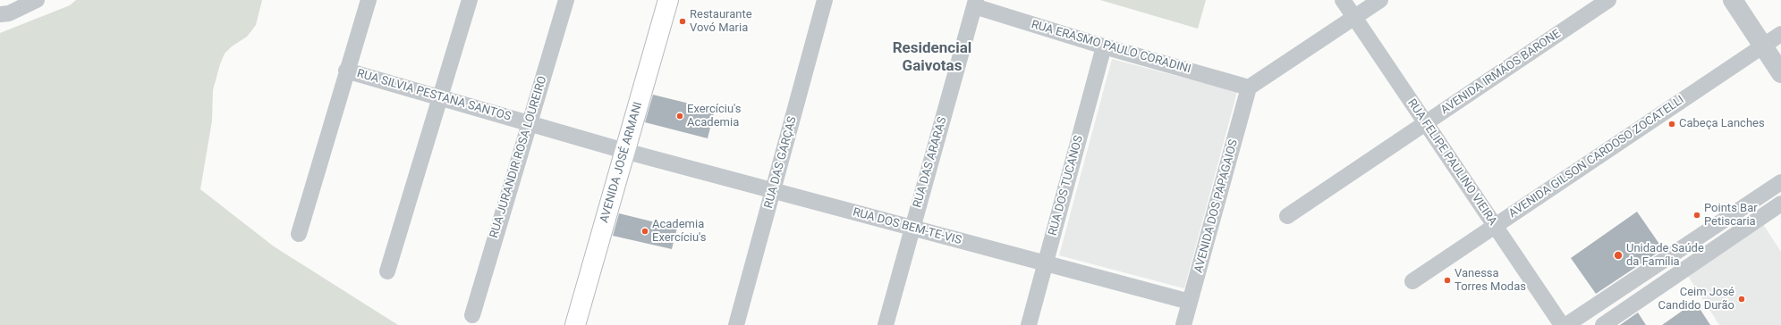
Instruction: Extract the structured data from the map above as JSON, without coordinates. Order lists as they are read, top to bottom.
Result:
{
  "streets": {
    "main road": ["AVENIDA JOSÉ ARMANI"],
    "street": [
      "RUA ERASMO PAULO CORADINI",
      "AVENIDA IRMÃOS BARONE",
      "RUA SILVIA PESTANA SANTOS",
      "RUA JURANDIR ROSA LOUREIRO",
      "AVENIDA GILSON CARDOSO ZOCATELLI",
      "RUA DAS GARÇAS",
      "RUA DAS ARARAS",
      "RUA FELIPE PAULINO VIEIRA",
      "RUA DOS TUCANOS",
      "AVENIDA DOS PAPAGAIOS",
      "RUA DOS BEM-TE-VIS"
    ]
  },
  "crossings": [
    ["RUA ERASMO PAULO CORADINI", "RUA DAS ARARAS"],
    ["RUA ERASMO PAULO CORADINI", "RUA DOS TUCANOS"],
    ["RUA ERASMO PAULO CORADINI", "AVENIDA DOS PAPAGAIOS"],
    ["AVENIDA IRMÃOS BARONE", "RUA FELIPE PAULINO VIEIRA"],
    ["RUA SILVIA PESTANA SANTOS", "RUA JURANDIR ROSA LOUREIRO"],
    ["RUA SILVIA PESTANA SANTOS", "AVENIDA JOSÉ ARMANI"],
    ["RUA SILVIA PESTANA SANTOS", "RUA DOS BEM-TE-VIS"],
    ["AVENIDA GILSON CARDOSO ZOCATELLI", "RUA FELIPE PAULINO VIEIRA"],
    ["AVENIDA JOSÉ ARMANI", "RUA DOS BEM-TE-VIS"],
    ["RUA DAS GARÇAS", "RUA DOS BEM-TE-VIS"],
    ["RUA DAS ARARAS", "RUA DOS BEM-TE-VIS"],
    ["RUA DOS TUCANOS", "RUA DOS BEM-TE-VIS"],
    ["AVENIDA DOS PAPAGAIOS", "RUA DOS BEM-TE-VIS"]
  ],
  "districts": ["Residencial Gaivotas"],
  "places": [
    "Restaurante Vovó Maria",
    "Exercíciu's Academia",
    "Cabeça Lanches",
    "Points Bar Petiscaria",
    "Academia Exercíciu's",
    "Unidade Saúde da Família",
    "Vanessa Torres Modas",
    "Ceim José Candido Durão"
  ]
}
